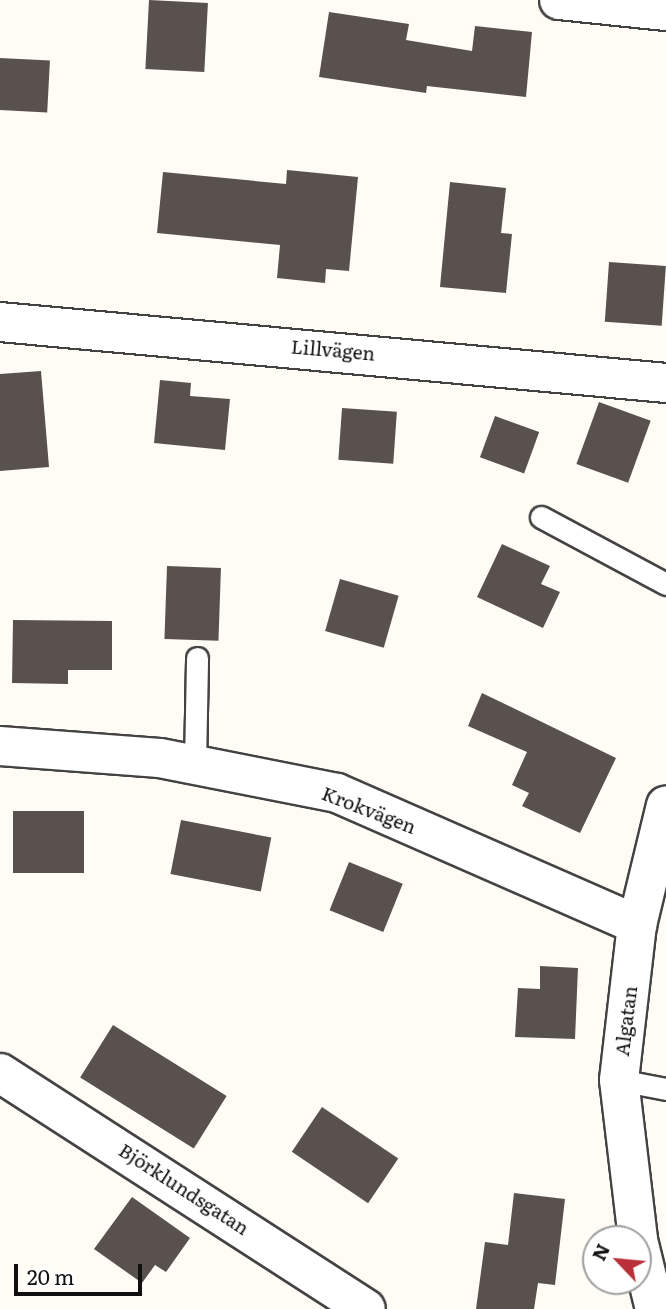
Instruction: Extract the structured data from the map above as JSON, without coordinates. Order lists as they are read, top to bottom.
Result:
{
  "streets": {
    "street": [
      "Lillvägen",
      "Krokvägen",
      "Algatan",
      "Björklundsgatan"
    ]
  },
  "crossings": [
    ["Krokvägen", "Algatan"]
  ],
  "scale_bar": "20 m",
  "north": "top left"
}
